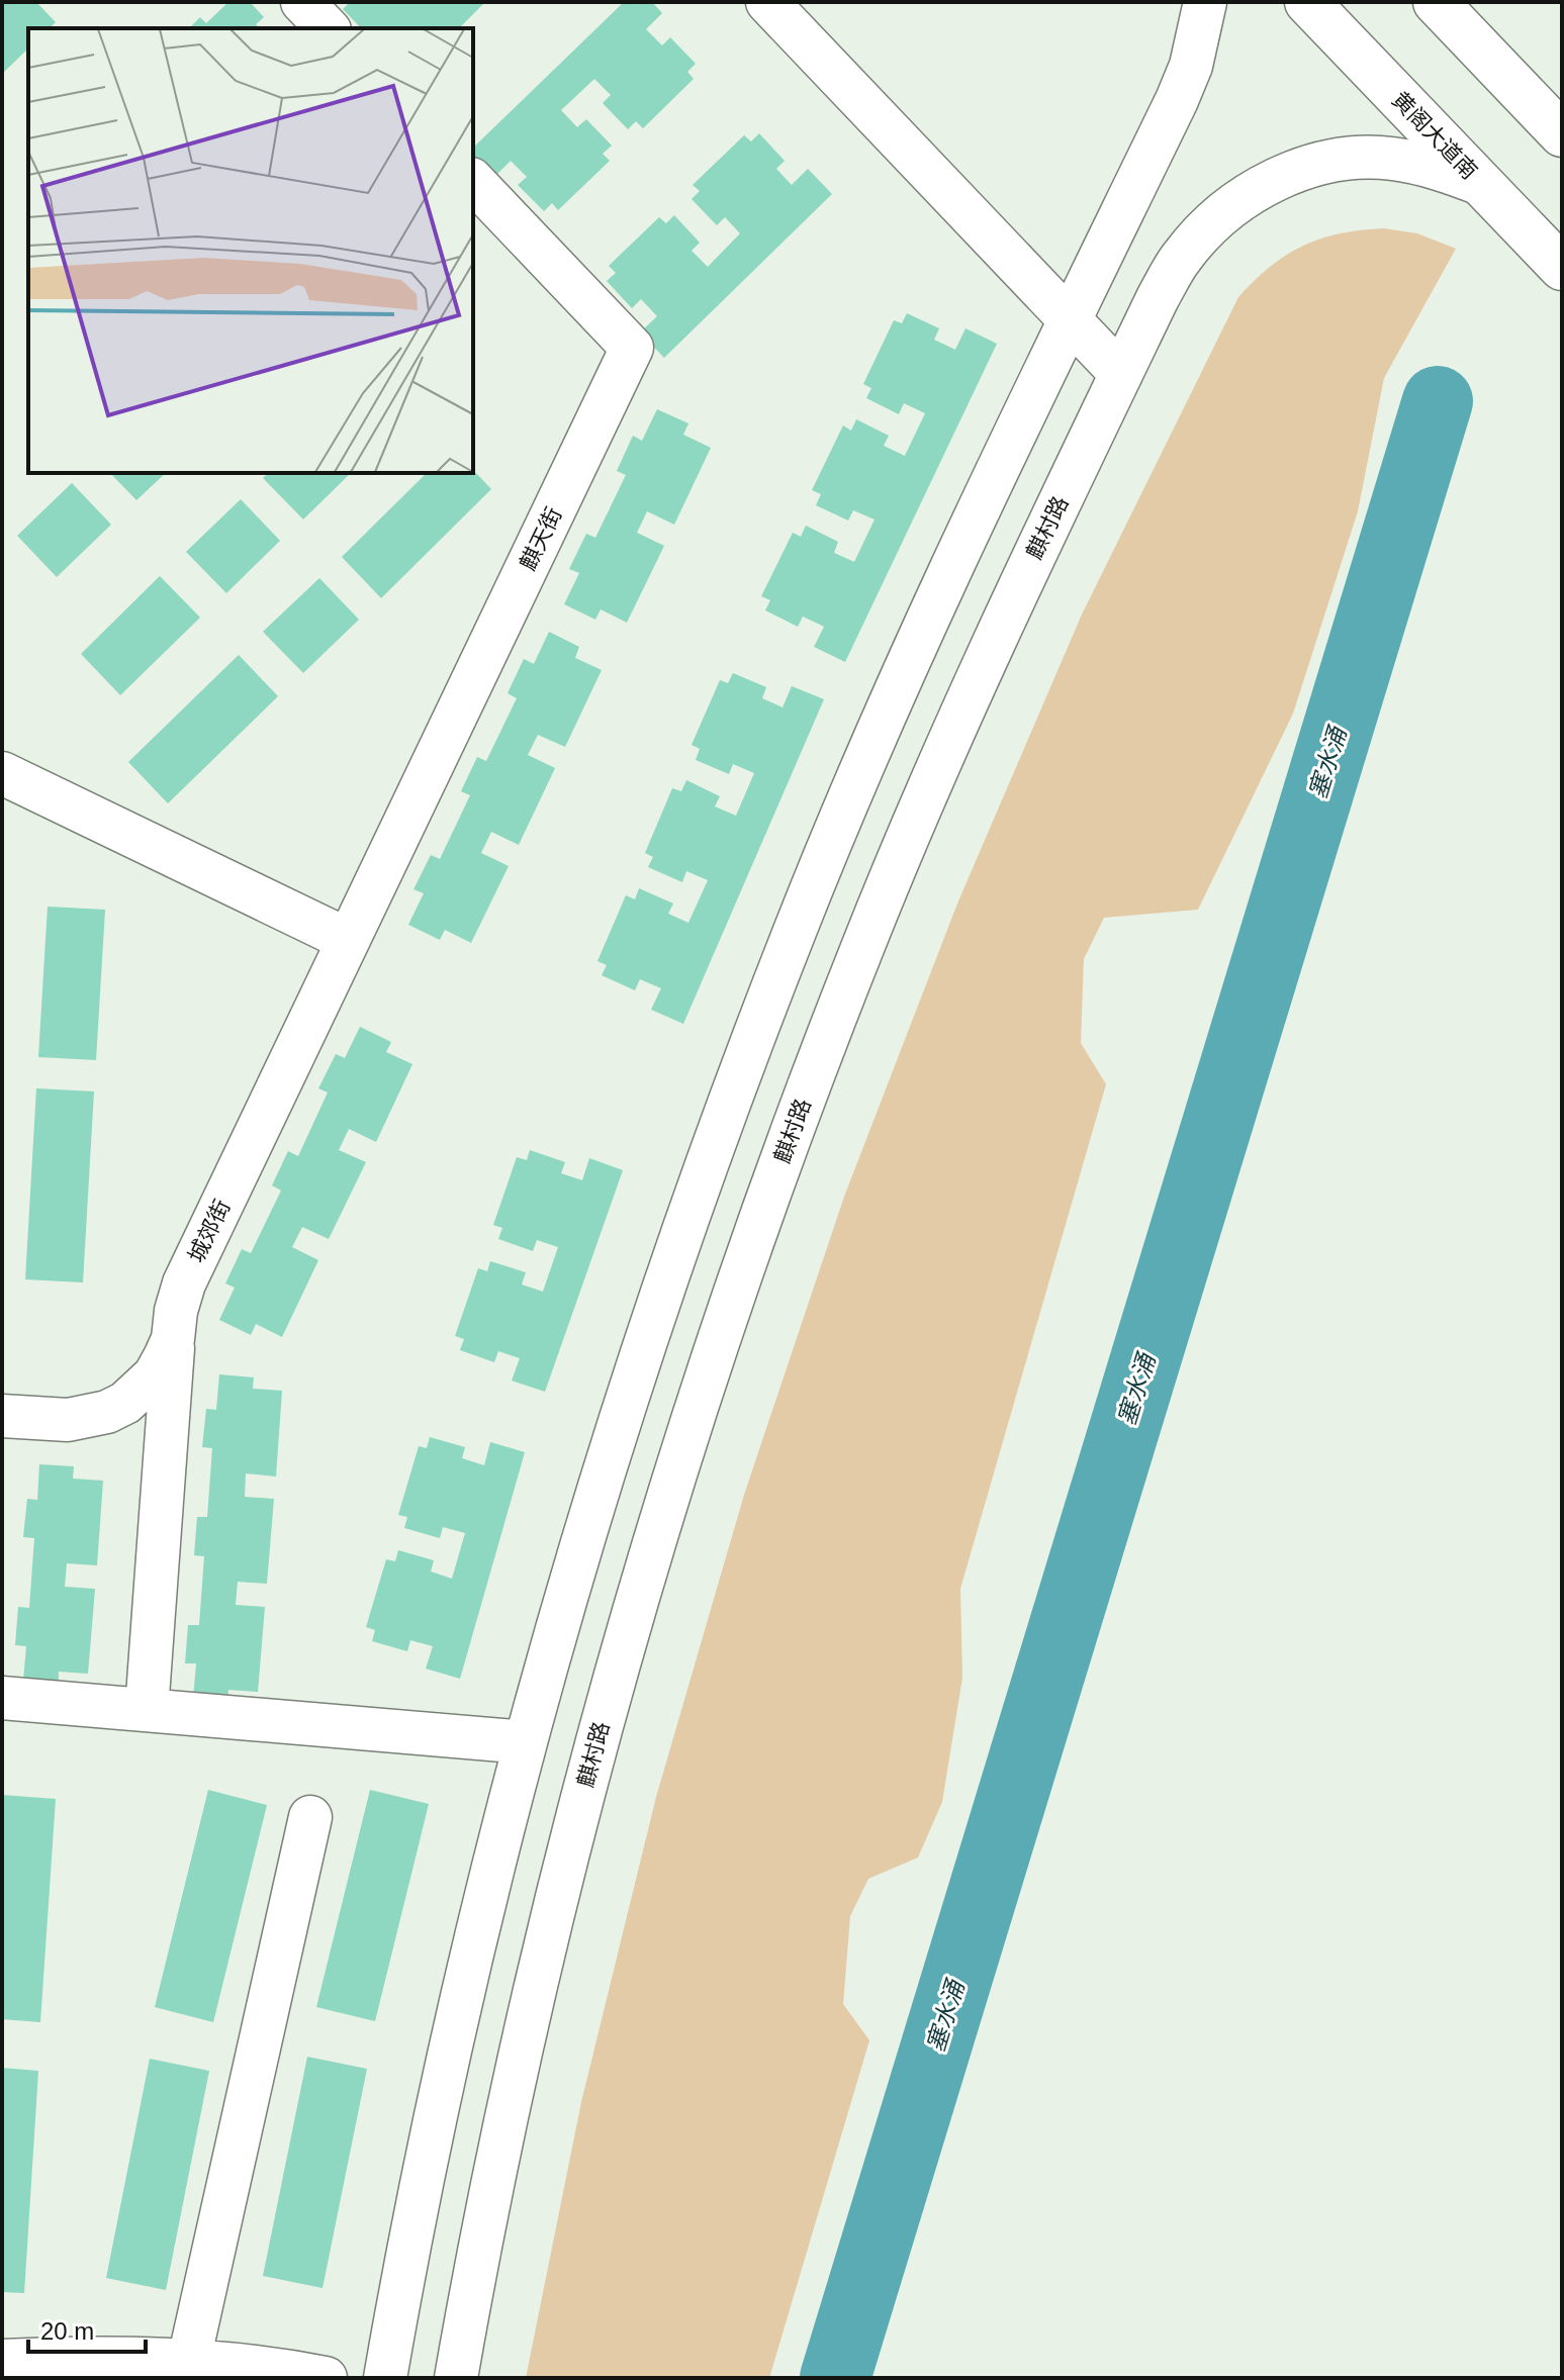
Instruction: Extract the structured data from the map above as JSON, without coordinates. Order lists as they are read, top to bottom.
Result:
{
  "streets": {
    "main road": ["黄阁大道南"],
    "street": ["麒村路", "麒天街", "城郊街"]
  },
  "crossings": [
    ["黄阁大道南", "麒村路"],
    ["麒天街", "城郊街"]
  ],
  "water": ["塞水涌"],
  "scale_bar": "20 m"
}
